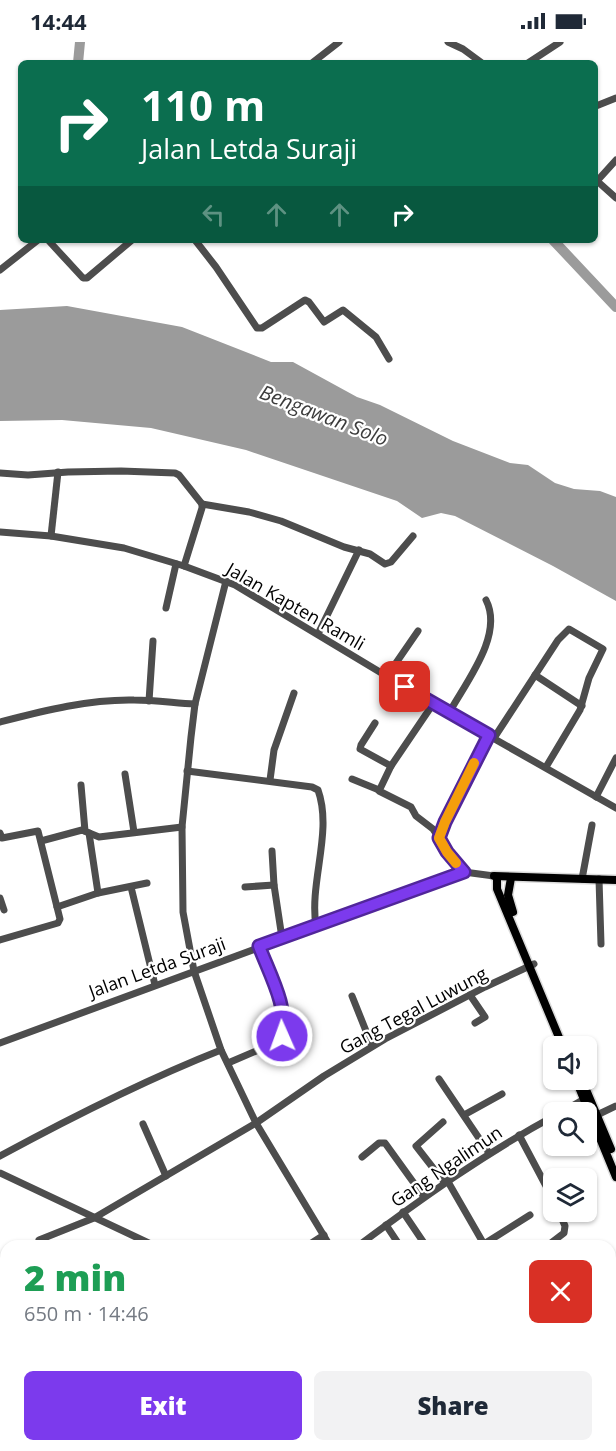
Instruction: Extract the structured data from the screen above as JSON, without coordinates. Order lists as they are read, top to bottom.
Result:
{
  "streets": {
    "street": [
      "Jalan Kapten Ramli",
      "Jalan Letda Suraji",
      "Gang Tegal Luwung",
      "Gang Ngalimun"
    ]
  },
  "water": ["Bengawan Solo"],
  "page": {
    "status": "14:44",
    "turn": ["110 m", "Jalan Letda Suraji"],
    "heading": ["2 min", "650 m · 14:46"],
    "buttons": ["Exit", "Share"]
  }
}
